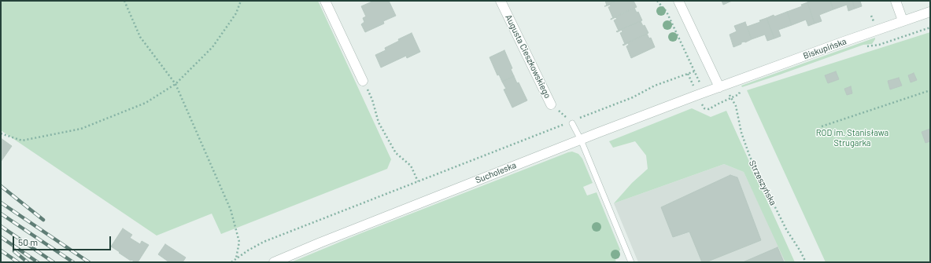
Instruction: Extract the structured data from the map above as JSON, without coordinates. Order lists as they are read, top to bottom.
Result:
{
  "streets": {
    "street": ["Biskupińska", "Augusta Cieszkowskiego", "Sucholeska"],
    "path": ["Strzeszyńska"]
  },
  "crossings": [
    ["Biskupińska", "Sucholeska"]
  ],
  "parks": ["ROD im. Stanisława Strugarka"],
  "scale_bar": "50 m"
}
